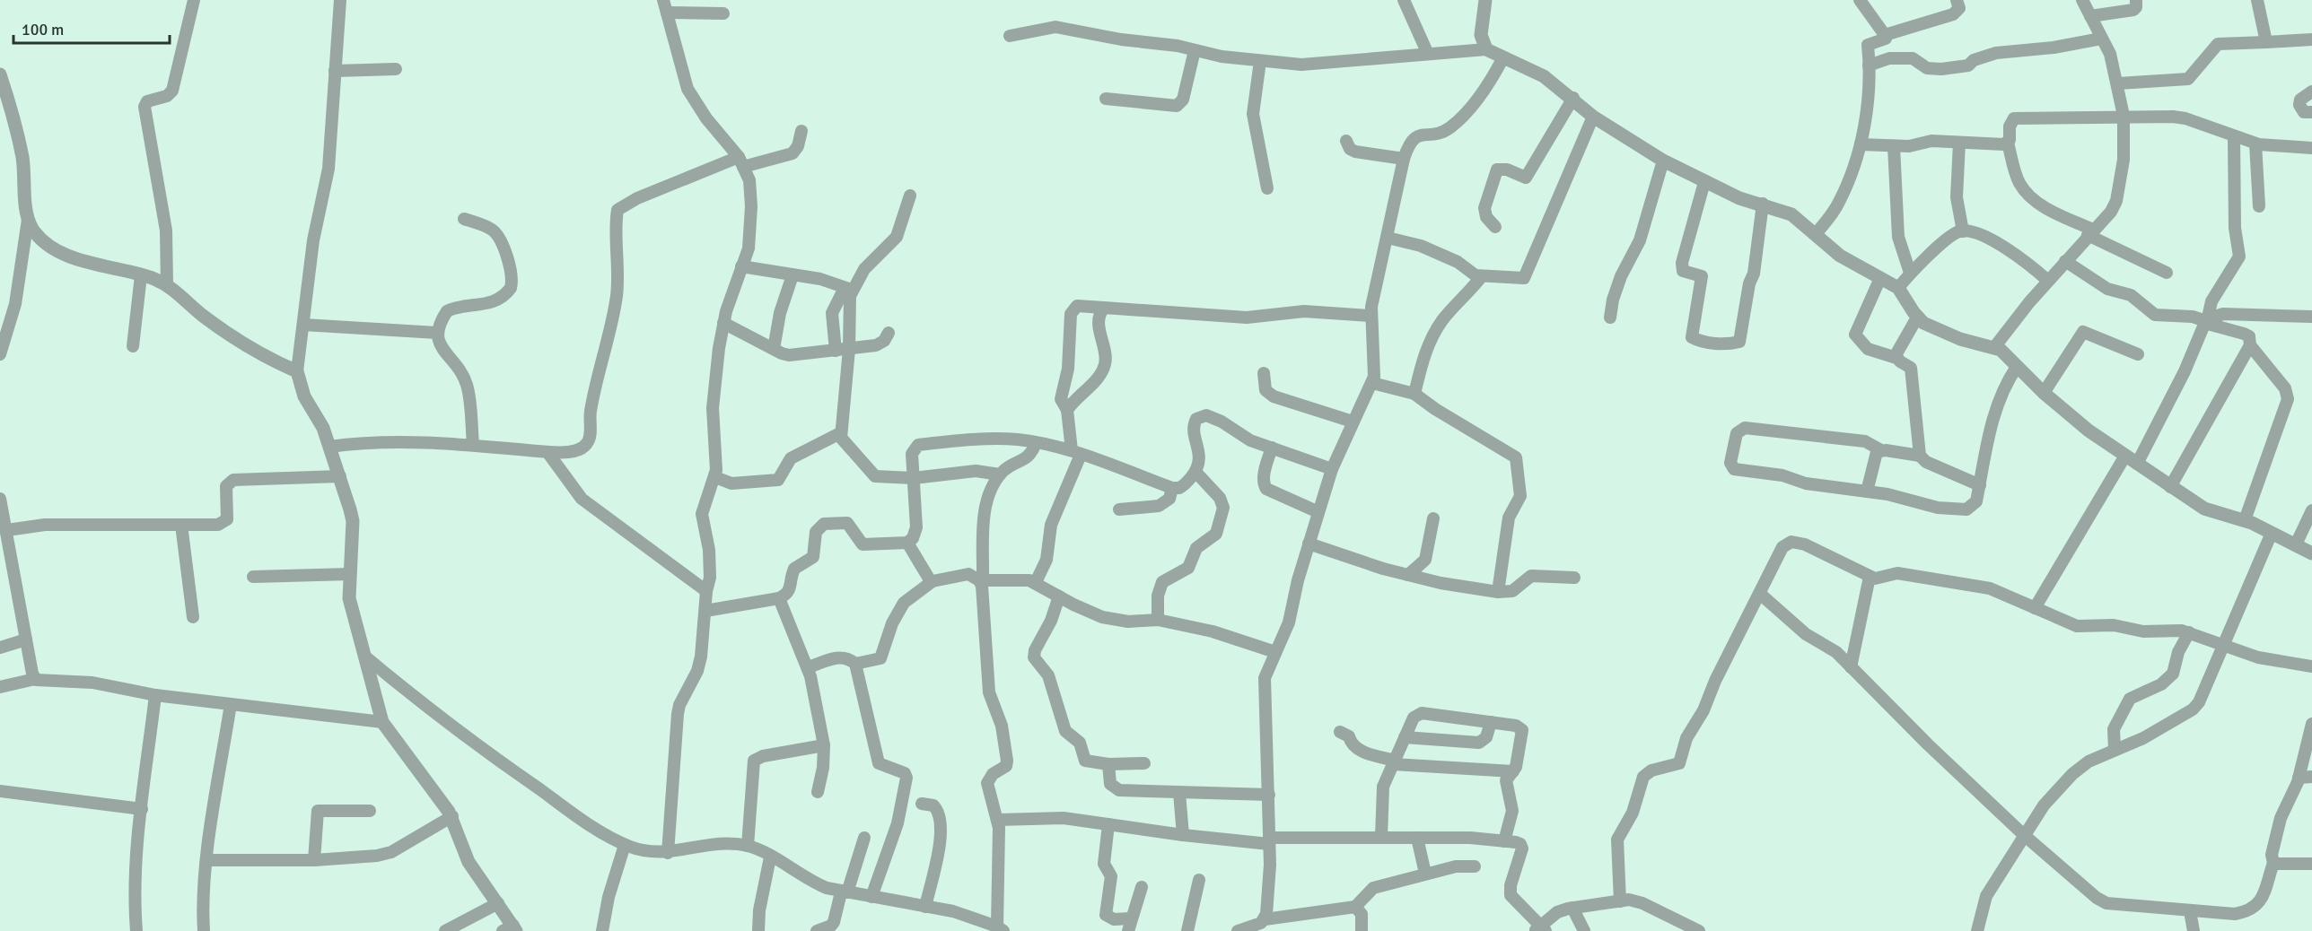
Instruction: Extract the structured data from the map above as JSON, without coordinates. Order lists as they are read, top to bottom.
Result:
{
  "scale_bar": "100 m"
}
